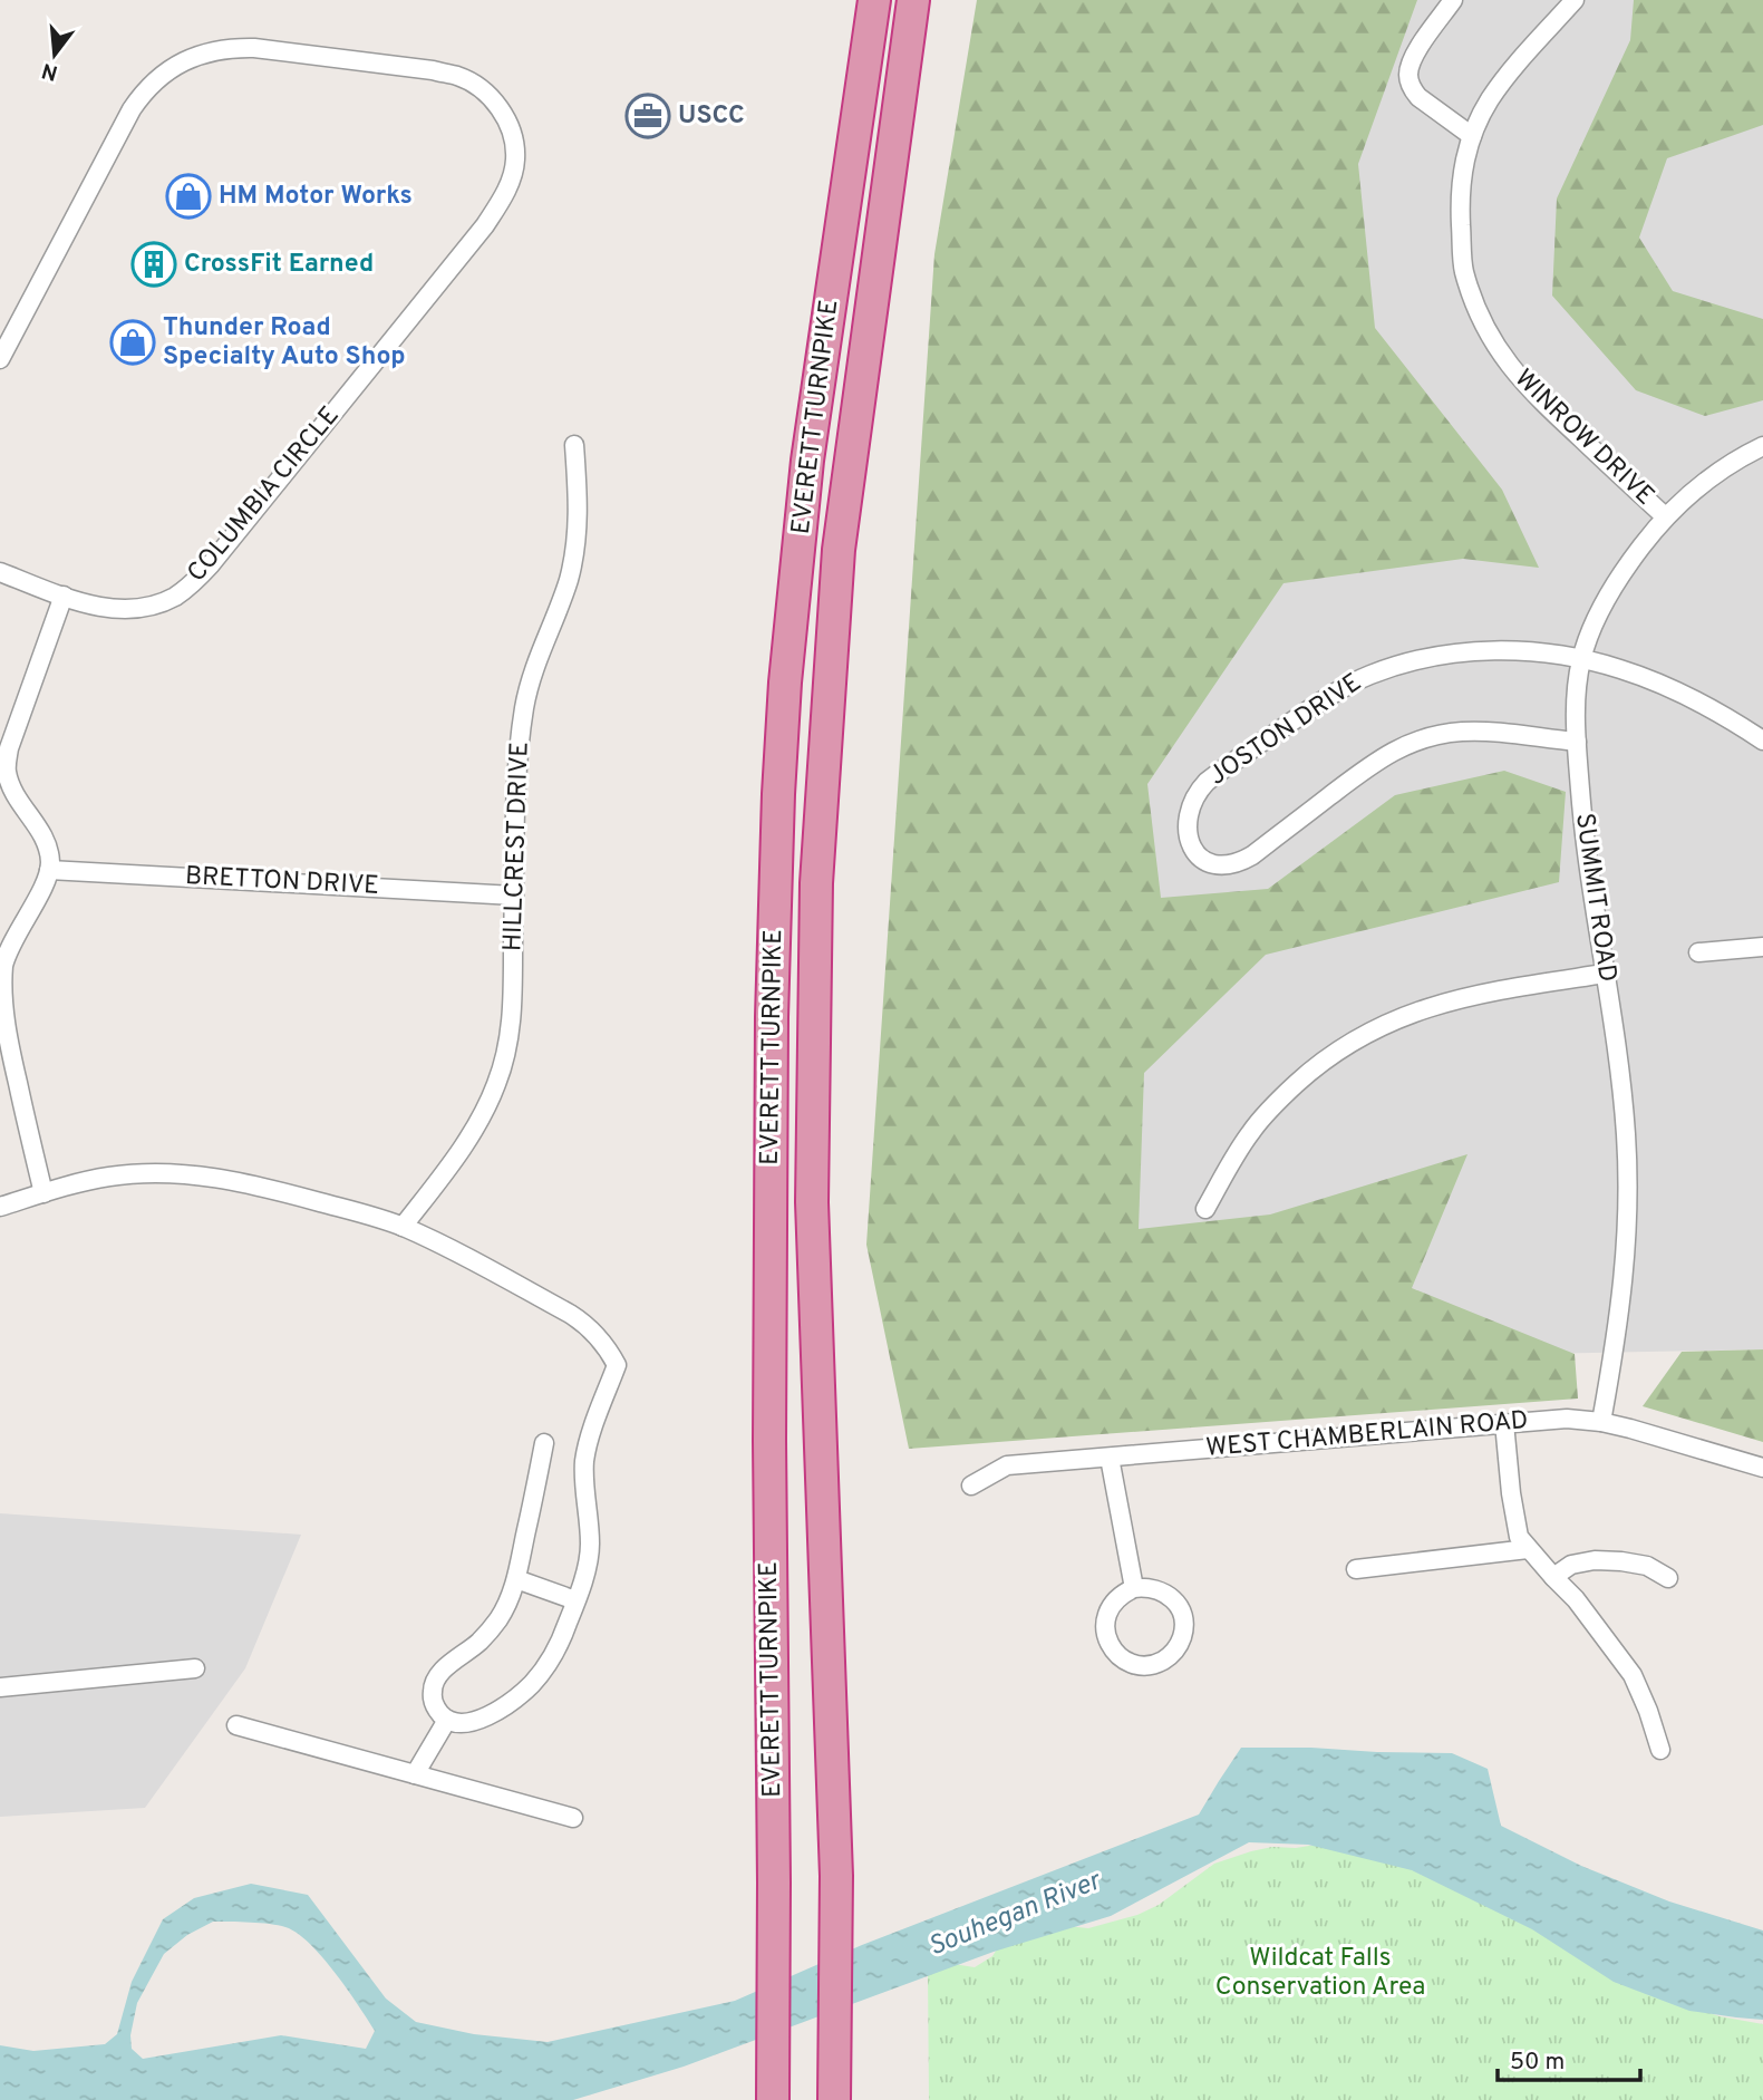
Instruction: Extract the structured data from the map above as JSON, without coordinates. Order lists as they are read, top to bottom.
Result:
{
  "streets": {
    "highway": ["EVERETT TURNPIKE"],
    "street": [
      "WINROW DRIVE",
      "COLUMBIA CIRCLE",
      "JOSTON DRIVE",
      "HILLCREST DRIVE",
      "BRETTON DRIVE",
      "SUMMIT ROAD",
      "WEST CHAMBERLAIN ROAD"
    ]
  },
  "crossings": [
    ["WINROW DRIVE", "SUMMIT ROAD"],
    ["JOSTON DRIVE", "SUMMIT ROAD"],
    ["HILLCREST DRIVE", "BRETTON DRIVE"],
    ["SUMMIT ROAD", "WEST CHAMBERLAIN ROAD"]
  ],
  "water": ["Souhegan River"],
  "parks": ["Wildcat Falls Conservation Area"],
  "places": {
    "office": ["USCC"],
    "shop": ["HM Motor Works", "Thunder Road Specialty Auto Shop"],
    "building": ["CrossFit Earned"]
  },
  "scale_bar": "50 m",
  "north": "bottom"
}
